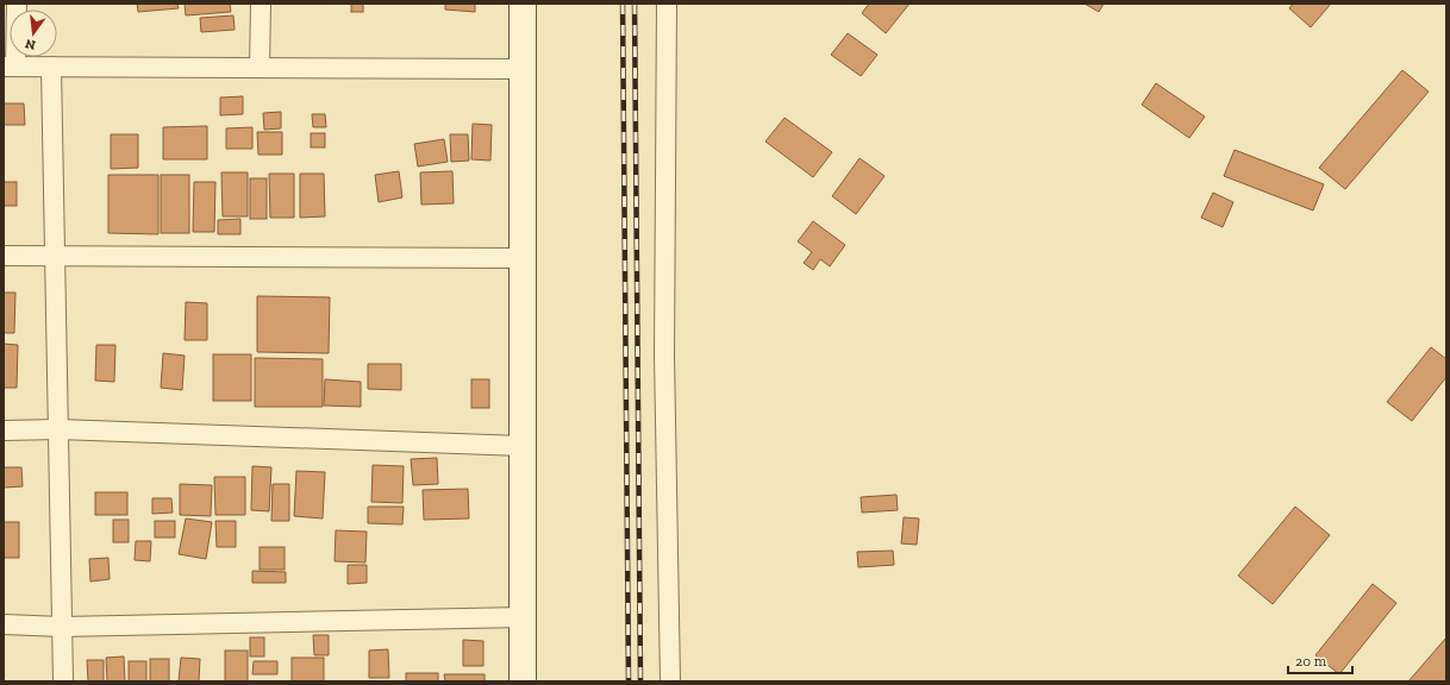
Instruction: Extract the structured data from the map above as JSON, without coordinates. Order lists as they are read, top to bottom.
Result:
{
  "scale_bar": "20 m",
  "north": "bottom"
}
